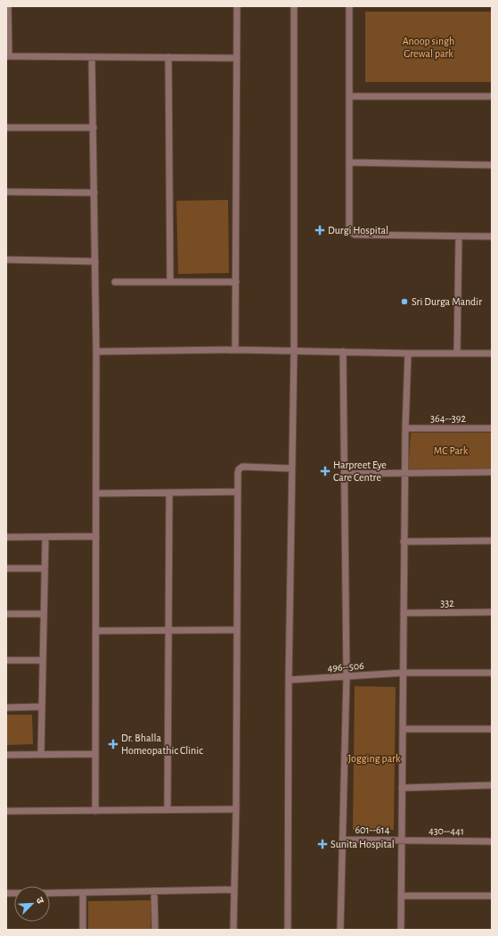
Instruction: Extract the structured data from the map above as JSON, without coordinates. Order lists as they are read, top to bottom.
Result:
{
  "streets": {
    "street": [
      "364--392",
      "332",
      "496--506",
      "601--614",
      "430--441"
    ]
  },
  "crossings": [
    ["601--614", "430--441"]
  ],
  "parks": ["Anoop singh Grewal park", "MC Park", "Jogging park"],
  "places": {
    "health": [
      "Durgi Hospital",
      "Harpreet Eye Care Centre",
      "Dr. Bhalla Homeopathic Clinic",
      "Sunita Hospital"
    ],
    "other": ["Sri Durga Mandir"]
  },
  "north": "top right"
}
